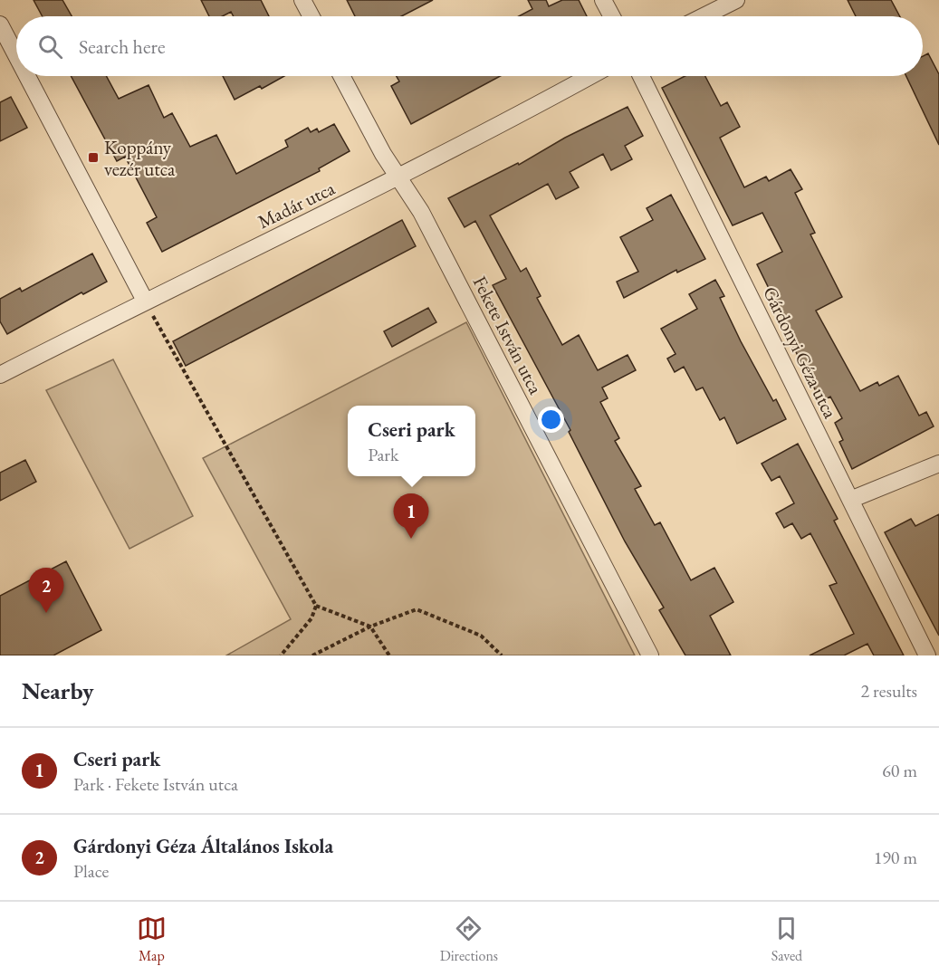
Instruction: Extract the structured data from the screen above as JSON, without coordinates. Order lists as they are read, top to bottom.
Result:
{
  "streets": {
    "street": ["Madár utca", "Fekete István utca", "Gárdonyi Géza utca"]
  },
  "crossings": [
    ["Madár utca", "Fekete István utca"]
  ],
  "places": {
    "transit": ["Koppány vezér utca"]
  },
  "page": {
    "search": "Search here",
    "popup": ["Cseri park", "Park"],
    "pins": ["1", "2"],
    "heading": ["Nearby", "2 results"],
    "list": [
      {
        "mark": "1",
        "name": "Cseri park",
        "note": "Park · Fekete István utca",
        "value": "60 m"
      },
      {
        "mark": "2",
        "name": "Gárdonyi Géza Általános Iskola",
        "note": "Place",
        "value": "190 m"
      }
    ],
    "nav": ["Map", "Directions", "Saved"]
  }
}
